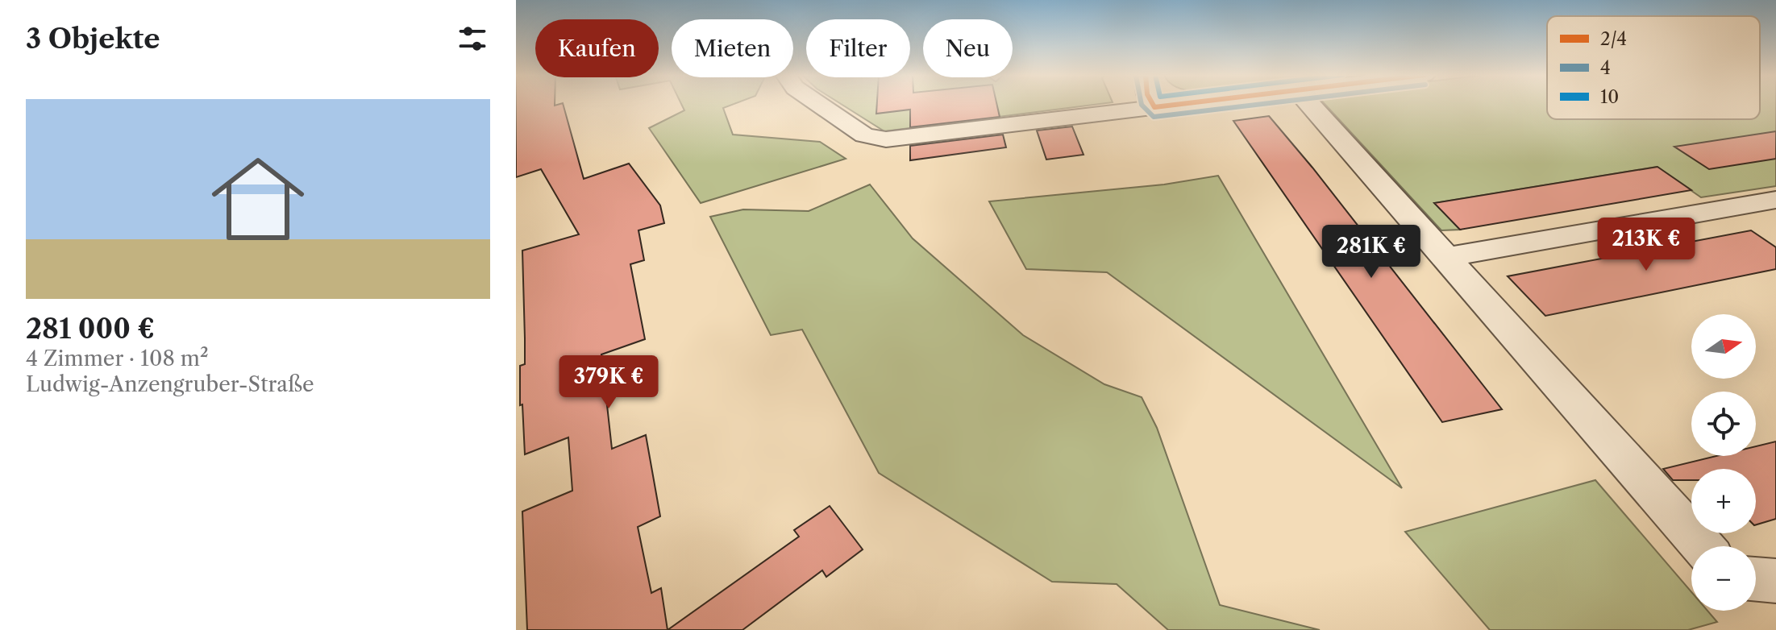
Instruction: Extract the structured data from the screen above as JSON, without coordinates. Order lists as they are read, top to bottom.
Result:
{
  "lines": ["transit line 2/4", "transit line 4"],
  "legend": ["2/4", "4", "10"],
  "north": "right",
  "page": {
    "heading": "3 Objekte",
    "chip": [
      "Kaufen",
      "Mieten",
      "Filter",
      "Neu"
    ],
    "list": [
      {
        "name": "281 000 €",
        "note": "4 Zimmer · 108 m² · Ludwig-Anzengruber-Straße"
      }
    ],
    "price": ["213K €", "281K €", "379K €"],
    "map_buttons": ["+", "−"]
  }
}
